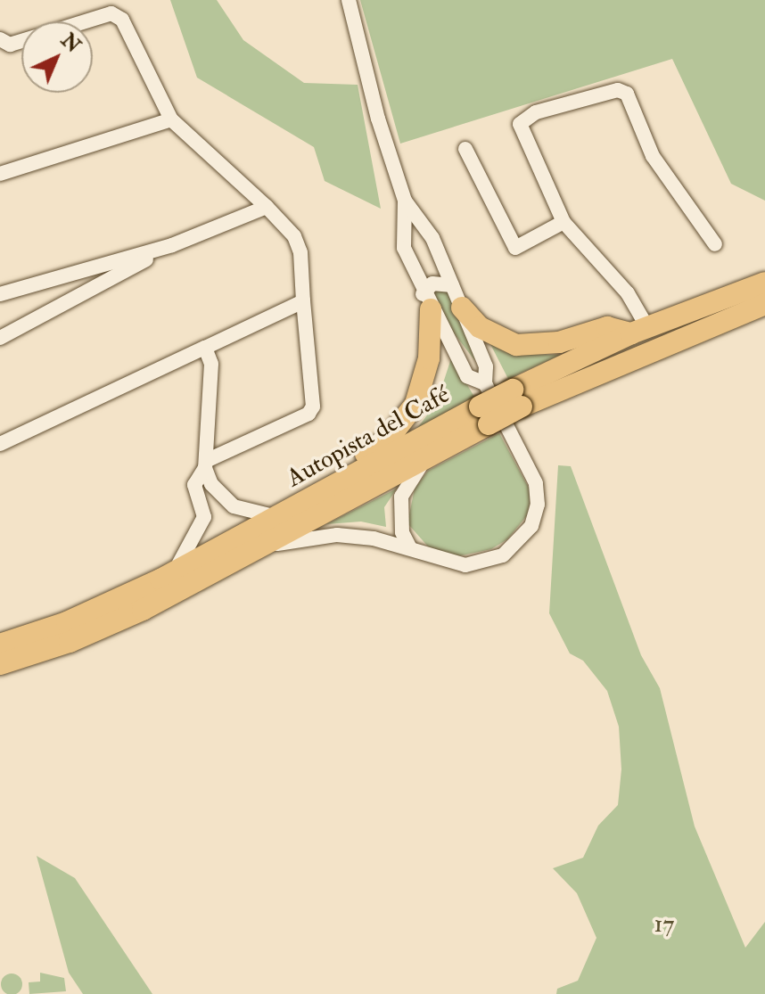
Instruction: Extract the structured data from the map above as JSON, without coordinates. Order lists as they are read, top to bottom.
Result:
{
  "streets": {
    "highway": ["Autopista del Café"]
  },
  "parks": ["17"],
  "north": "top right"
}
